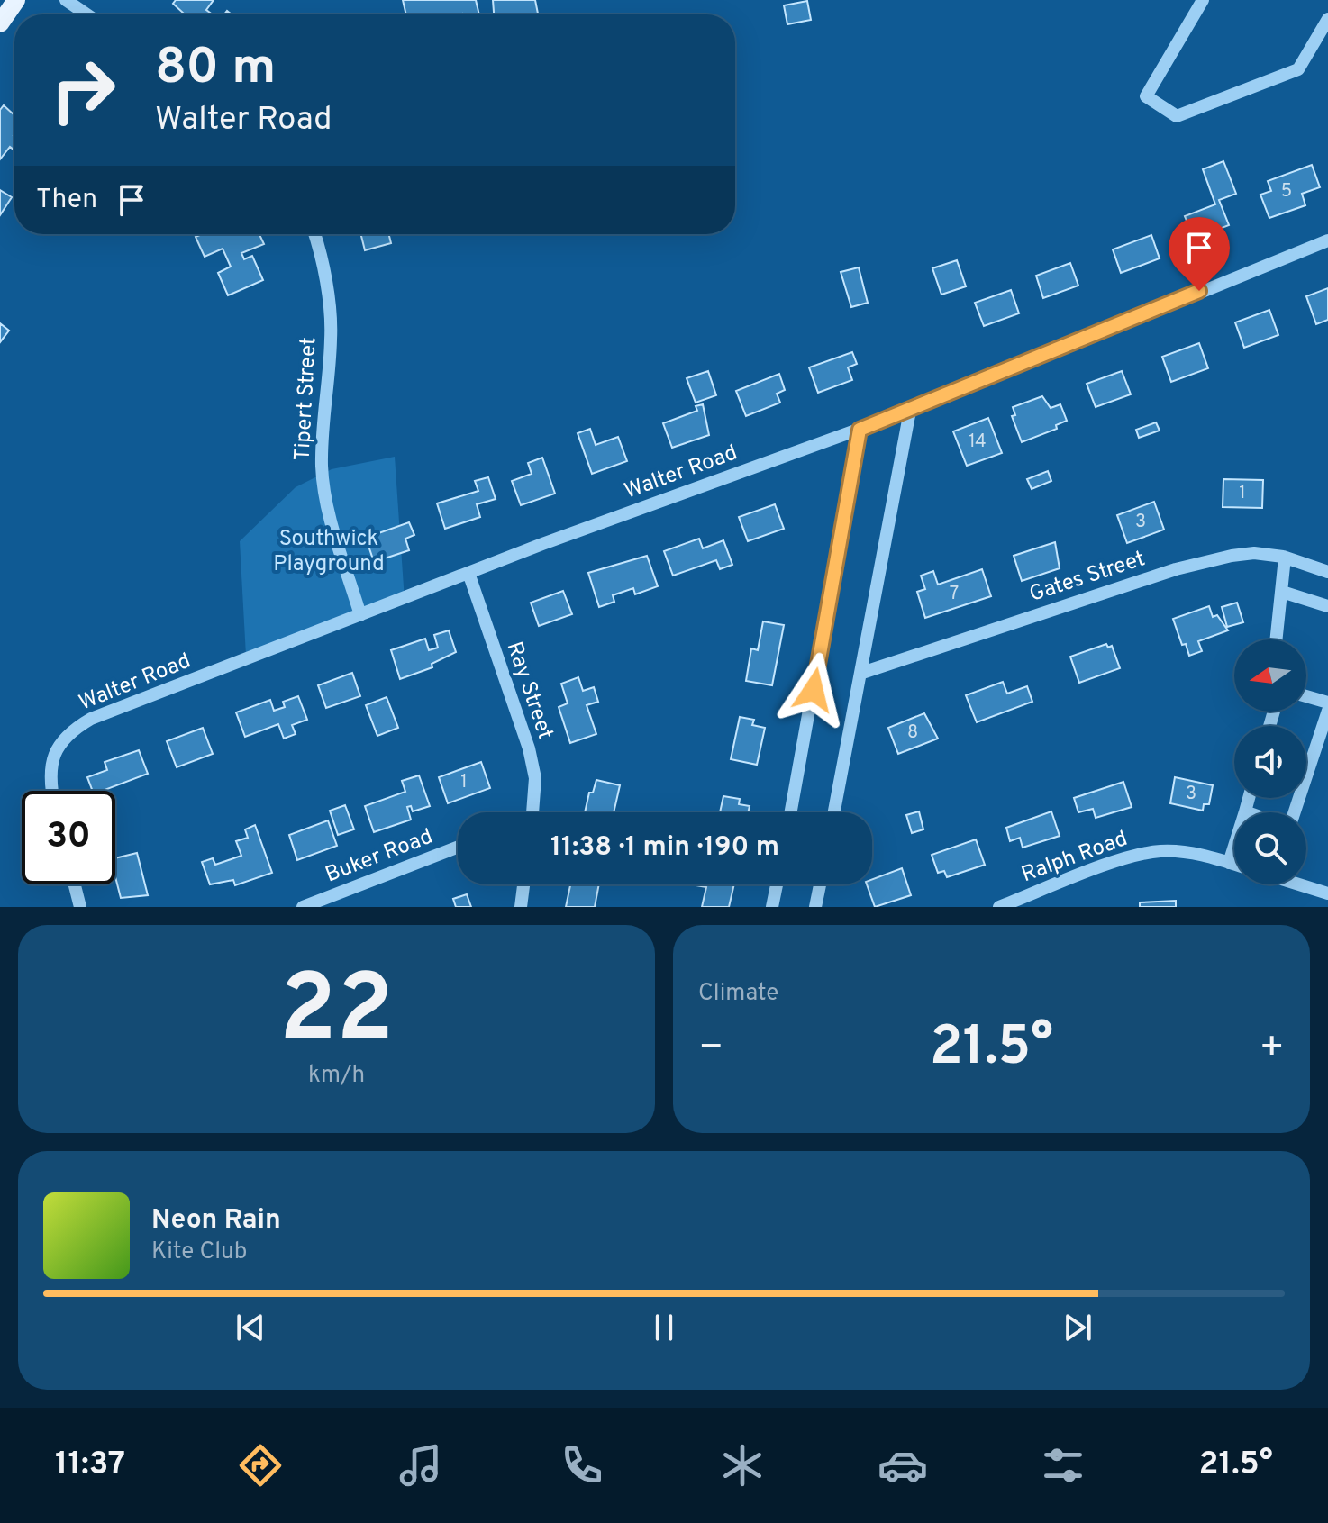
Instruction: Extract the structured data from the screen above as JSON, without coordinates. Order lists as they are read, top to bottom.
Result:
{
  "streets": {
    "street": [
      "Tipert Street",
      "Walter Road",
      "Gates Street",
      "Ray Street",
      "Buker Road",
      "Ralph Road"
    ]
  },
  "crossings": [
    ["Tipert Street", "Walter Road"],
    ["Walter Road", "Ray Street"]
  ],
  "parks": ["Southwick Playground"],
  "house_numbers": [
    "5",
    "14",
    "1",
    "3",
    "7",
    "8",
    "1",
    "3"
  ],
  "north": "left",
  "page": {
    "turn": ["80 m", "Walter Road"],
    "then": "Then",
    "limit": "30",
    "trip": "11:38 · 1 min · 190 m",
    "tile": [
      ["22", "km/h"],
      "Climate"
    ],
    "heat": ["−", "21.5°", "+"],
    "song": ["Neon Rain", "Kite Club"],
    "tabs": ["11:37", "21.5°"]
  }
}
